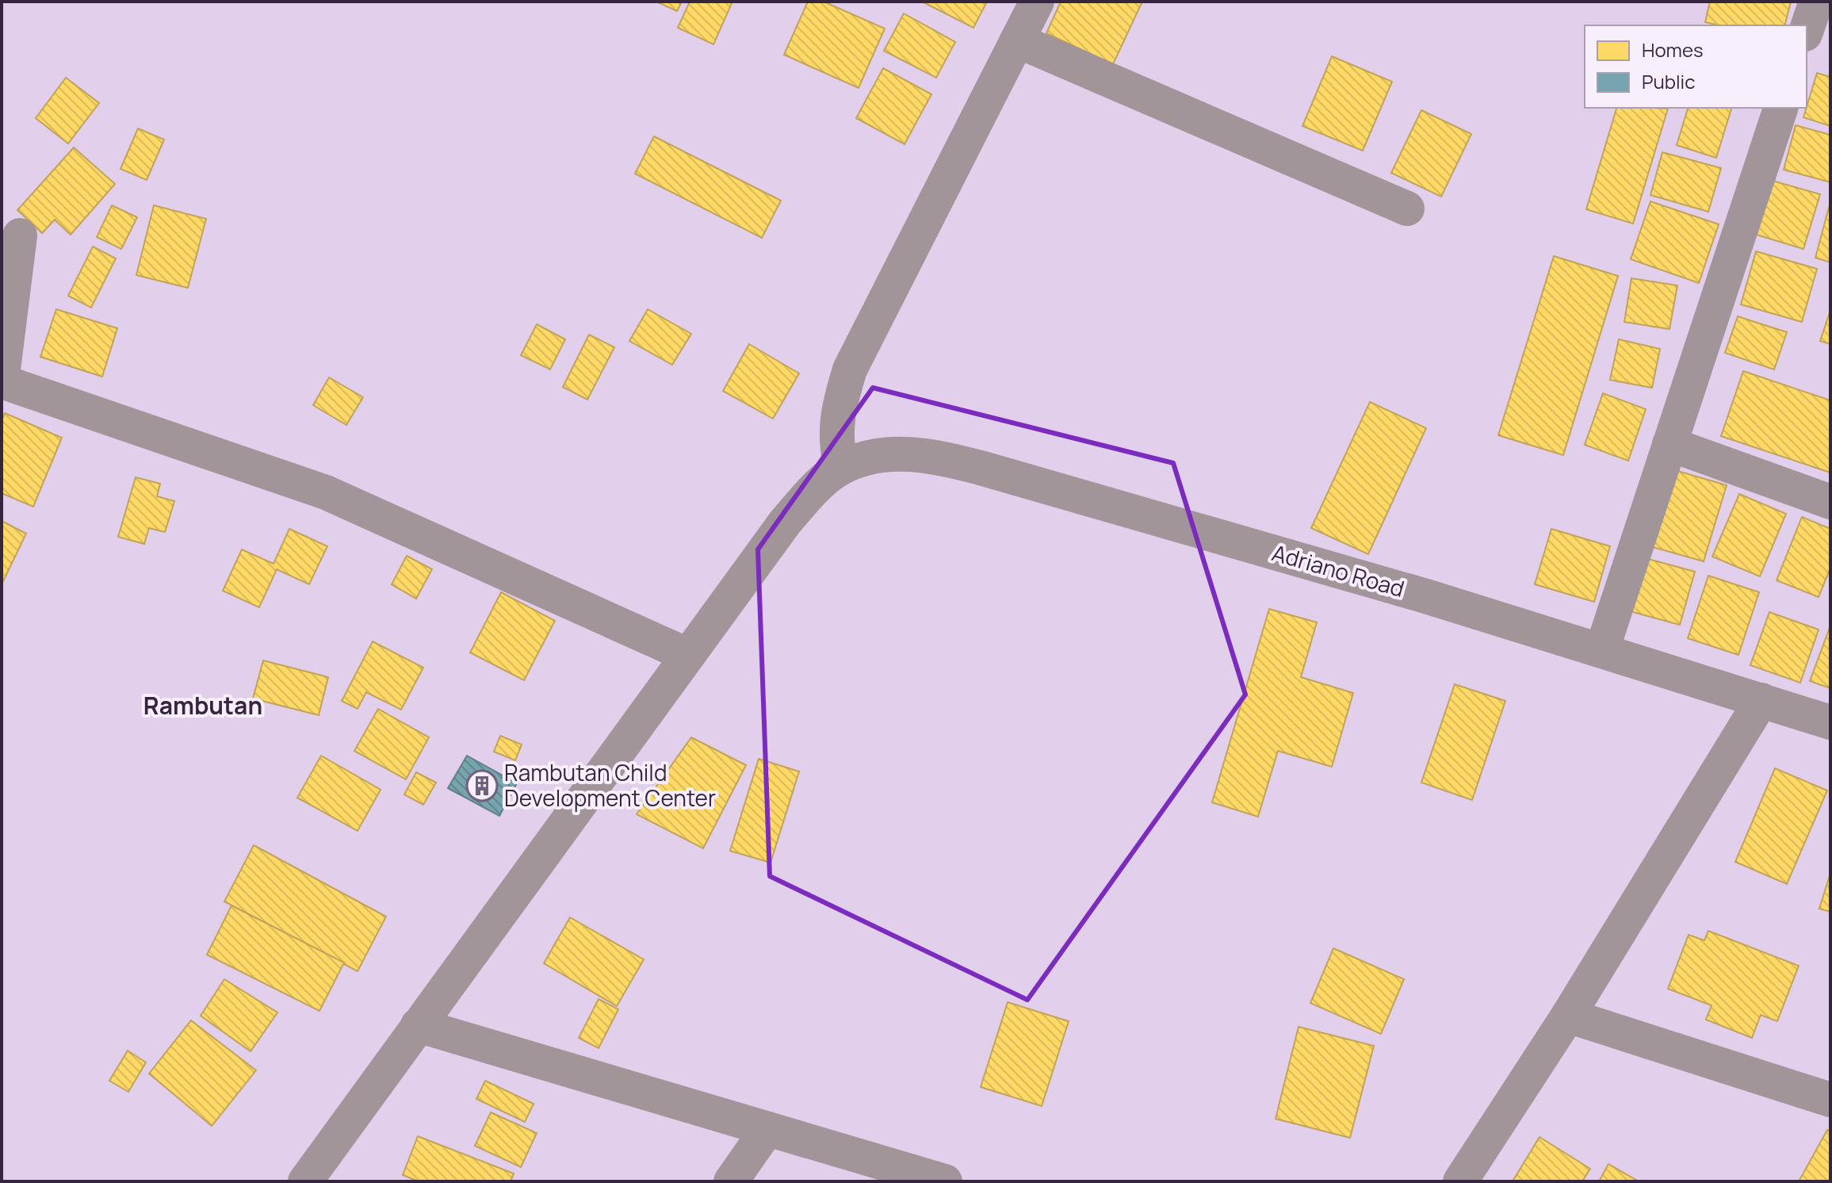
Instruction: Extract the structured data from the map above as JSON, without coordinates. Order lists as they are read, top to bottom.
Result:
{
  "streets": {
    "street": ["Adriano Road"]
  },
  "districts": ["Rambutan"],
  "places": {
    "building": ["Rambutan Child Development Center"]
  },
  "legend": ["Homes", "Public"]
}
